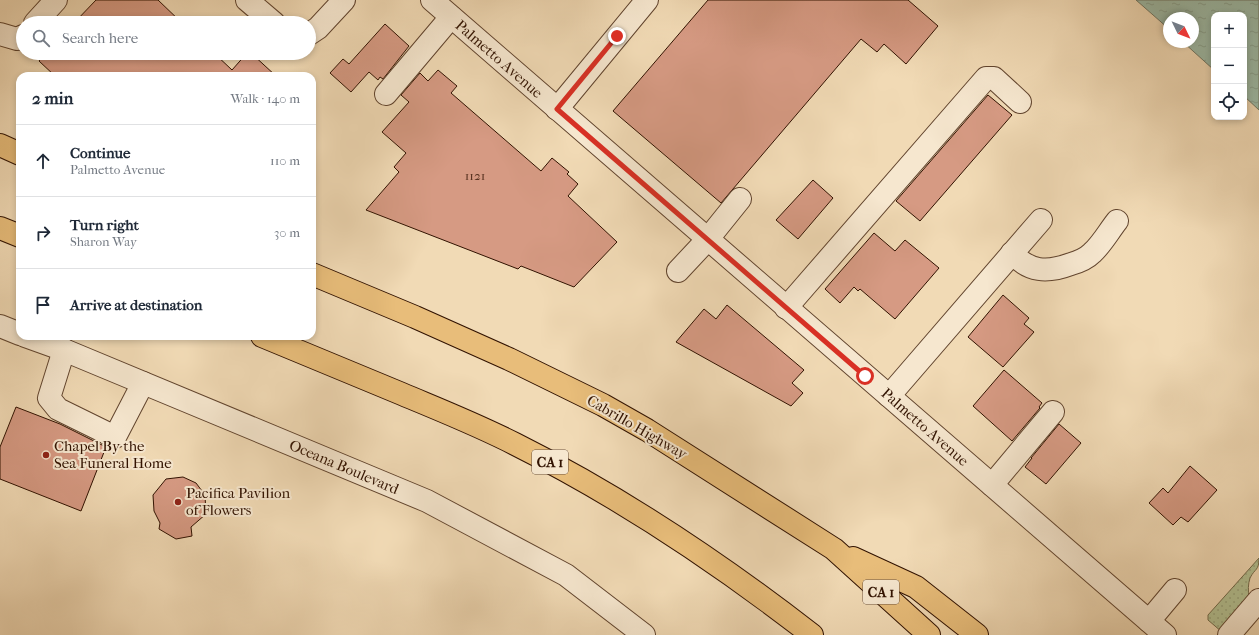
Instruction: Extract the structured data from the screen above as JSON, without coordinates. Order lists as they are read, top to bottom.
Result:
{
  "streets": {
    "highway": ["Cabrillo Highway", "CA 1"],
    "street": ["Palmetto Avenue", "Oceana Boulevard"]
  },
  "places": ["Chapel By the Sea Funeral Home", "Pacifica Pavilion of Flowers"],
  "house_numbers": ["1121"],
  "north": "bottom right",
  "page": {
    "map_buttons": ["+", "−"],
    "search": "Search here",
    "heading": ["2 min", "Walk · 140 m"],
    "list": [
      ["Continue", "Palmetto Avenue", "110 m"],
      ["Turn right", "Sharon Way", "30 m"],
      "Arrive at destination"
    ]
  }
}
